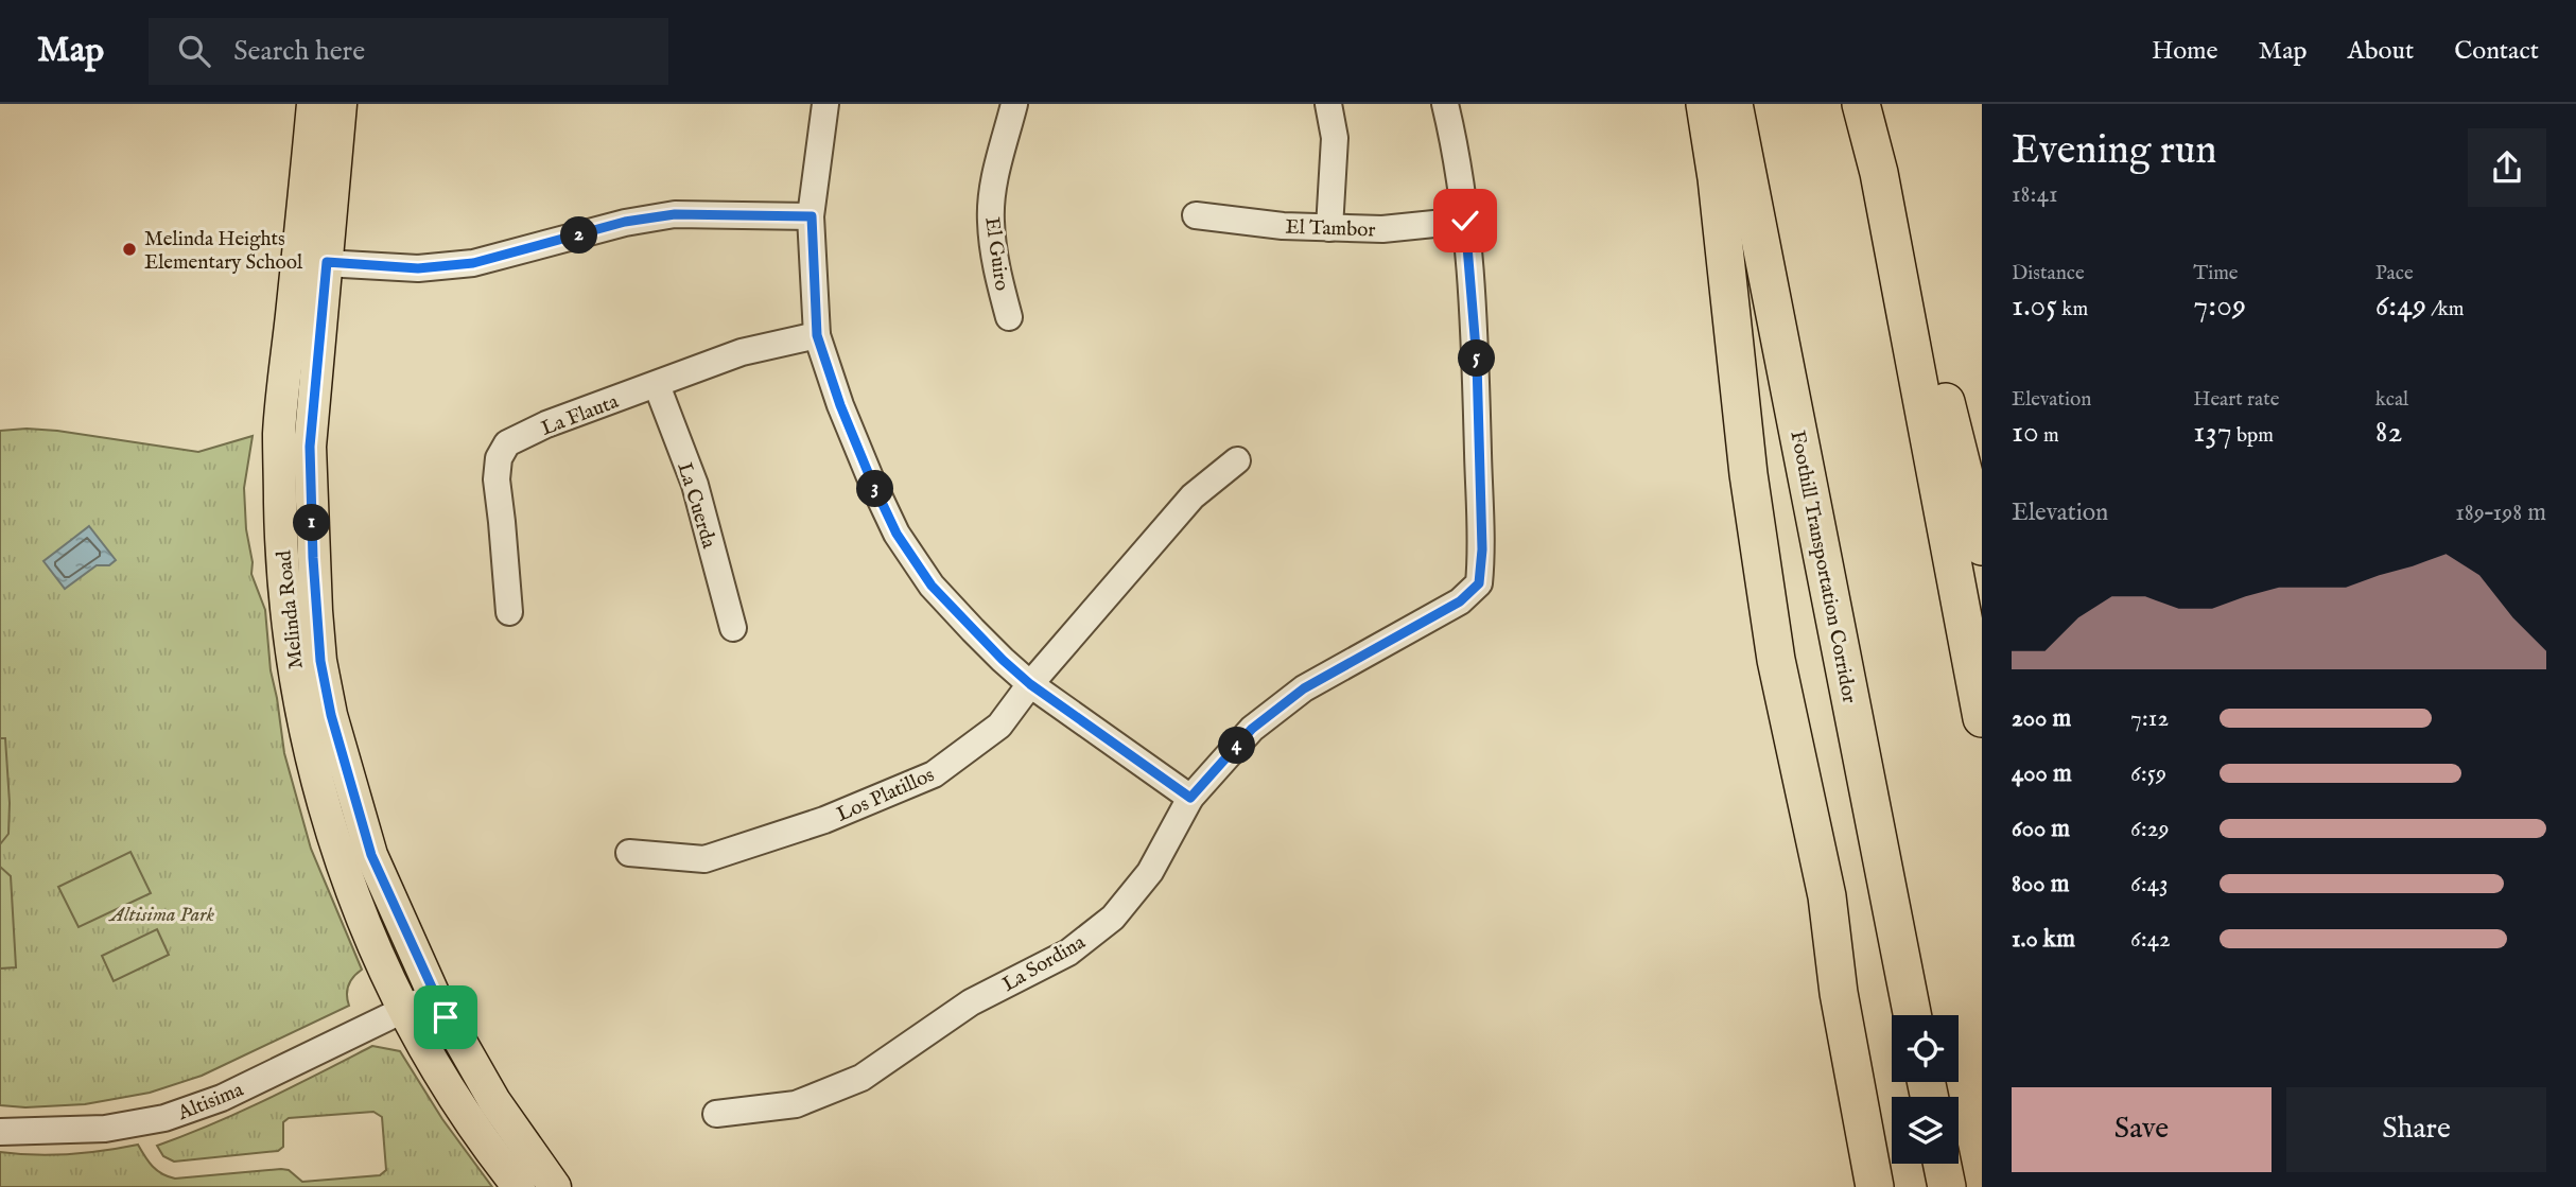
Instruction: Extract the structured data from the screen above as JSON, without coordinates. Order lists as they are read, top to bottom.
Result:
{
  "streets": {
    "highway": ["Foothill Transportation Corridor"],
    "main road": ["Melinda Road"],
    "street": [
      "El Tambor",
      "El Guiro",
      "La Flauta",
      "La Cuerda",
      "Los Platillos",
      "La Sordina",
      "Altisima"
    ]
  },
  "crossings": [
    ["El Tambor", "La Sordina"],
    ["La Flauta", "La Cuerda"],
    ["Melinda Road", "Altisima"]
  ],
  "parks": ["Altisima Park"],
  "places": ["Melinda Heights Elementary School"],
  "page": {
    "header": "Map",
    "search": "Search here",
    "nav": [
      "Home",
      "Map",
      "About",
      "Contact"
    ],
    "heading": ["Evening run", "18:41"],
    "pins": [
      "2",
      "5",
      "3",
      "1",
      "4"
    ],
    "stats": [
      ["Distance", "1.05 km"],
      ["Time", "7:09"],
      ["Pace", "6:49 /km"],
      ["Elevation", "10 m"],
      ["Heart rate", "137 bpm"],
      ["kcal", "82"]
    ],
    "chart": ["Elevation", "189–198 m"],
    "list": [
      {
        "name": "200 m",
        "note": "7:12"
      },
      {
        "name": "400 m",
        "note": "6:59"
      },
      {
        "name": "600 m",
        "note": "6:29"
      },
      {
        "name": "800 m",
        "note": "6:43"
      },
      {
        "name": "1.0 km",
        "note": "6:42"
      }
    ],
    "buttons": ["Save", "Share"]
  }
}
